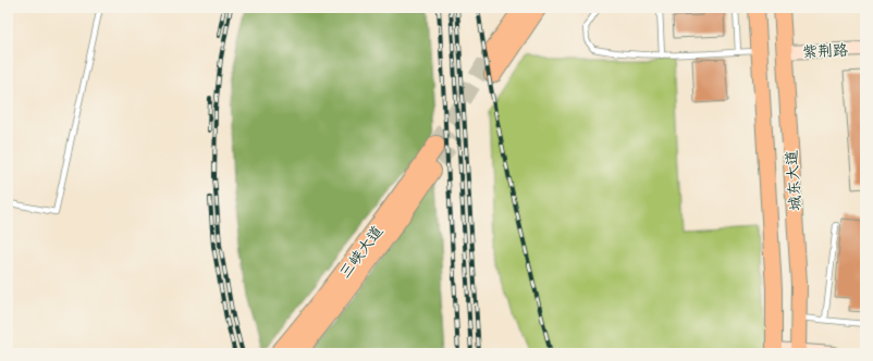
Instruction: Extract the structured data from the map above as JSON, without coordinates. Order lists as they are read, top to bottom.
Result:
{
  "streets": {
    "highway": ["三峡大道"],
    "main road": ["城东大道"],
    "street": ["紫荆路"]
  },
  "crossings": [
    ["紫荆路", "城东大道"]
  ]
}
